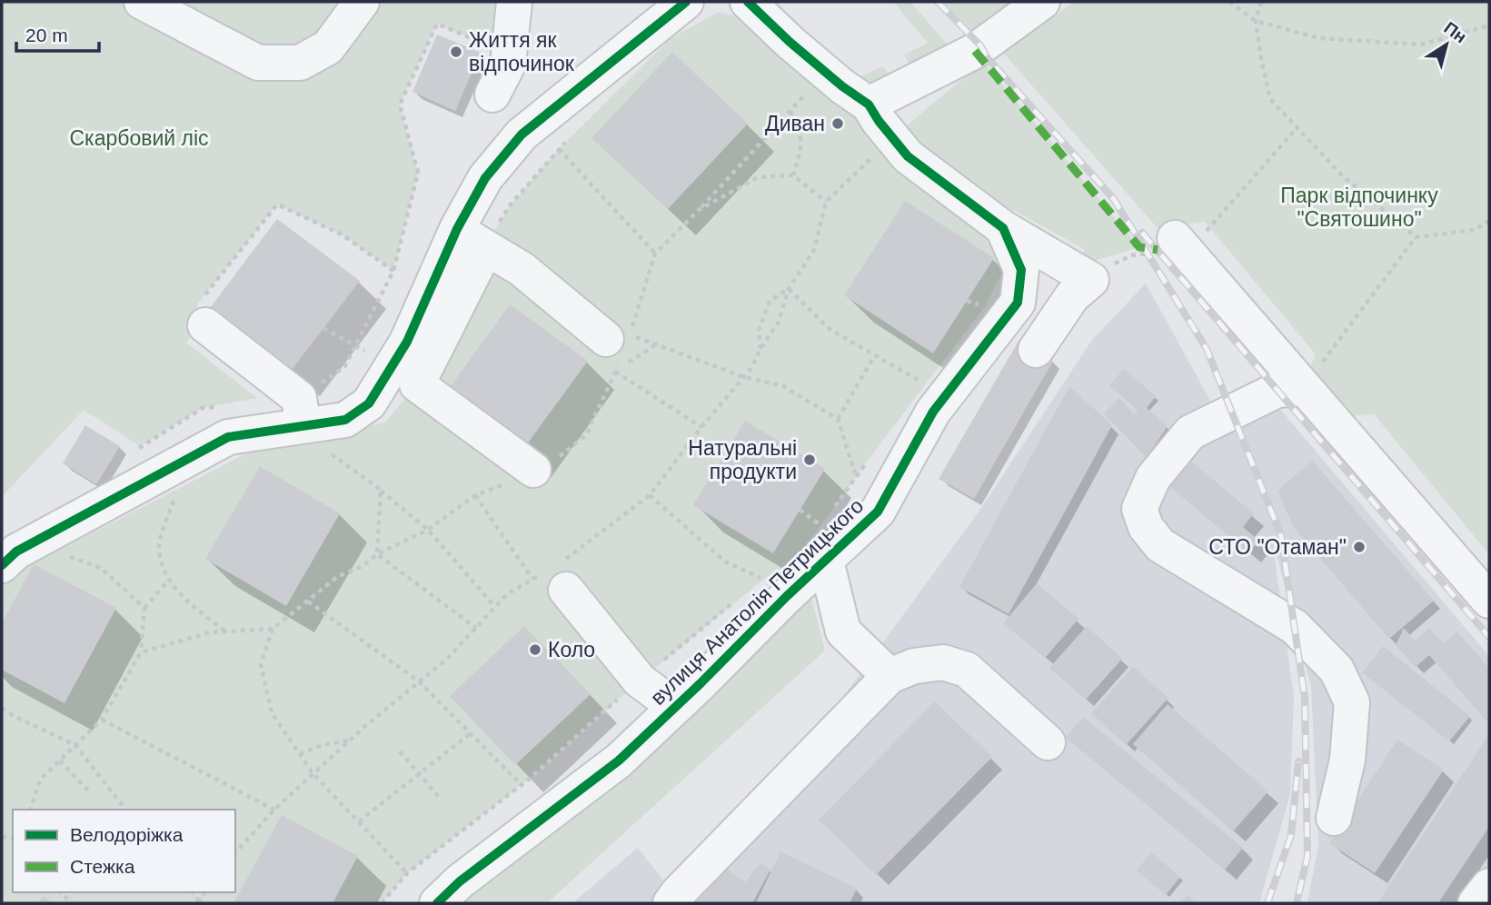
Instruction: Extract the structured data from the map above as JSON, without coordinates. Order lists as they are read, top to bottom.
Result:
{
  "streets": {
    "street": ["вулиця Анатолія Петрицького"]
  },
  "parks": ["Скарбовий ліс", "Парк відпочинку \"Святошино\""],
  "places": [
    "Життя як відпочинок",
    "Диван",
    "Натуральні продукти",
    "СТО \"Отаман\"",
    "Коло"
  ],
  "legend": ["Велодоріжка", "Стежка"],
  "scale_bar": "20 m",
  "north": "top right"
}
